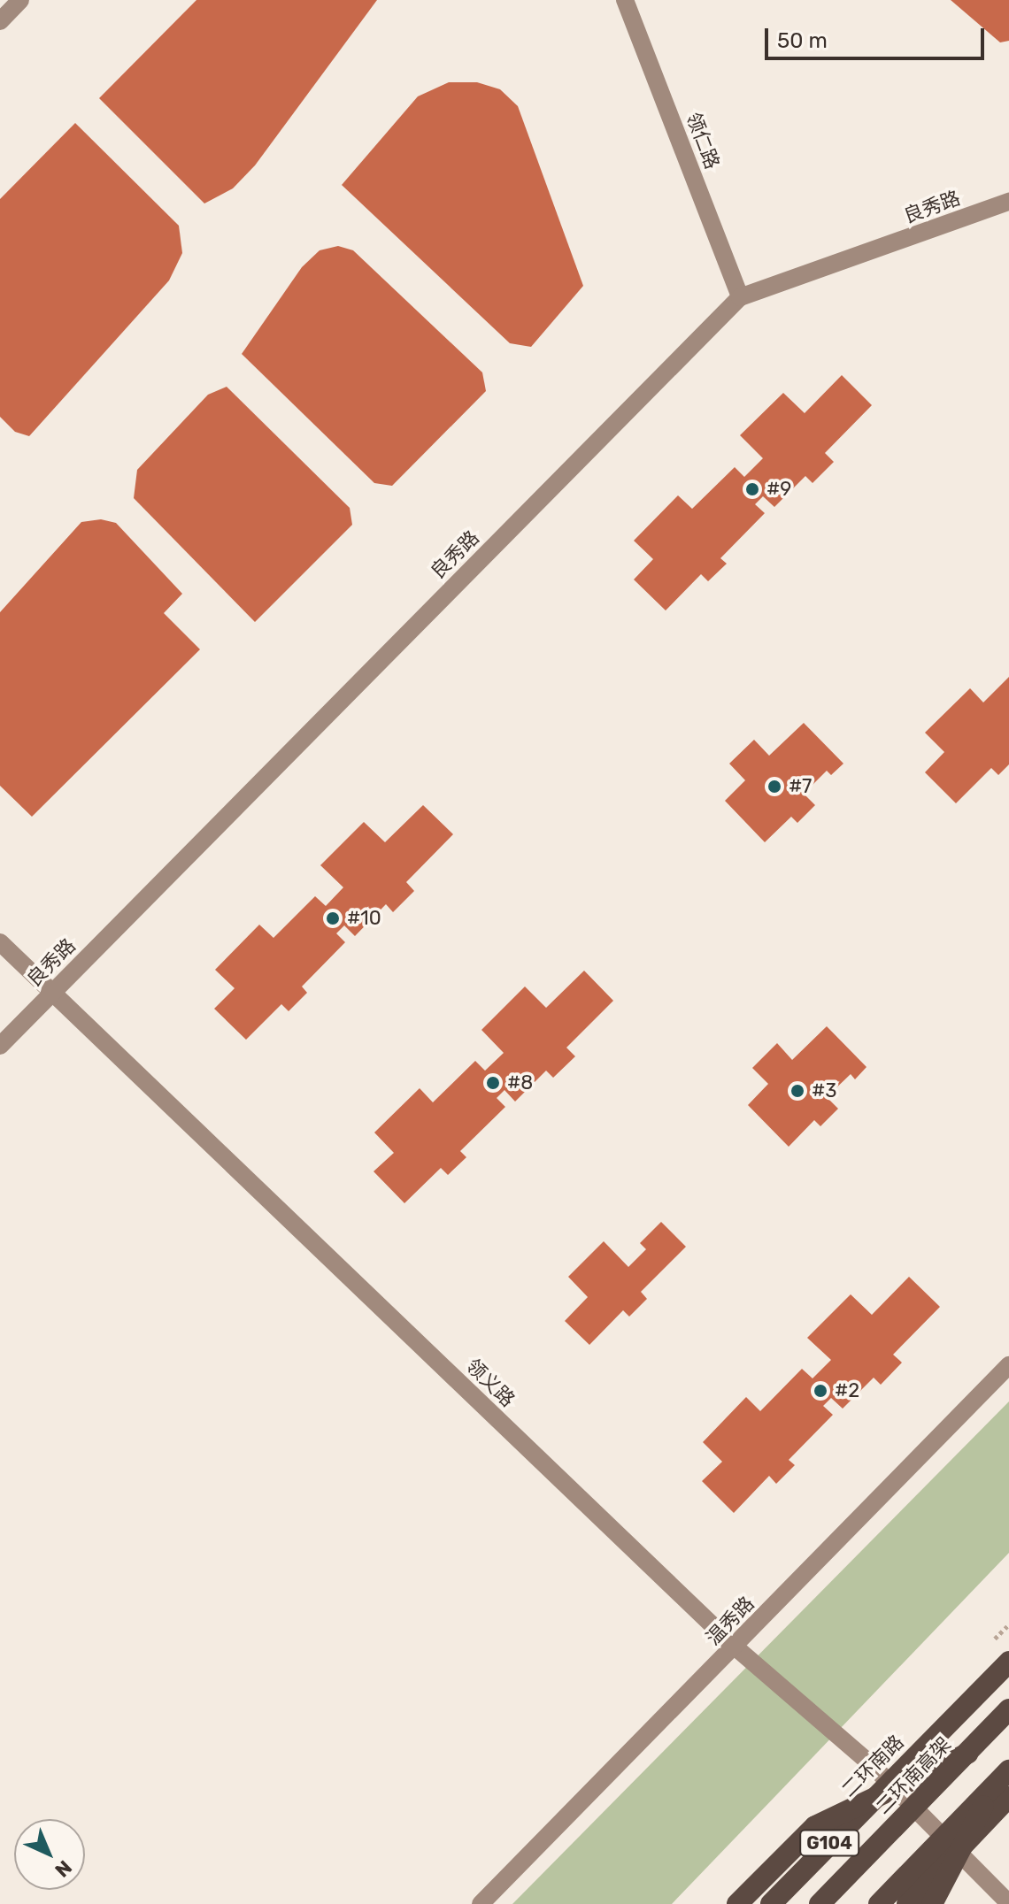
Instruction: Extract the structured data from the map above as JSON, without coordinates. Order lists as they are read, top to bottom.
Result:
{
  "streets": {
    "highway": ["二环南路", "二环南高架", "G104"],
    "street": [
      "领仁路",
      "良秀路",
      "领义路",
      "温秀路"
    ]
  },
  "crossings": [
    ["领仁路", "良秀路"],
    ["良秀路", "领义路"],
    ["领义路", "温秀路"],
    ["领义路", "二环南路"]
  ],
  "places": [
    "#9",
    "#7",
    "#10",
    "#8",
    "#3",
    "#2"
  ],
  "scale_bar": "50 m",
  "north": "bottom right"
}
